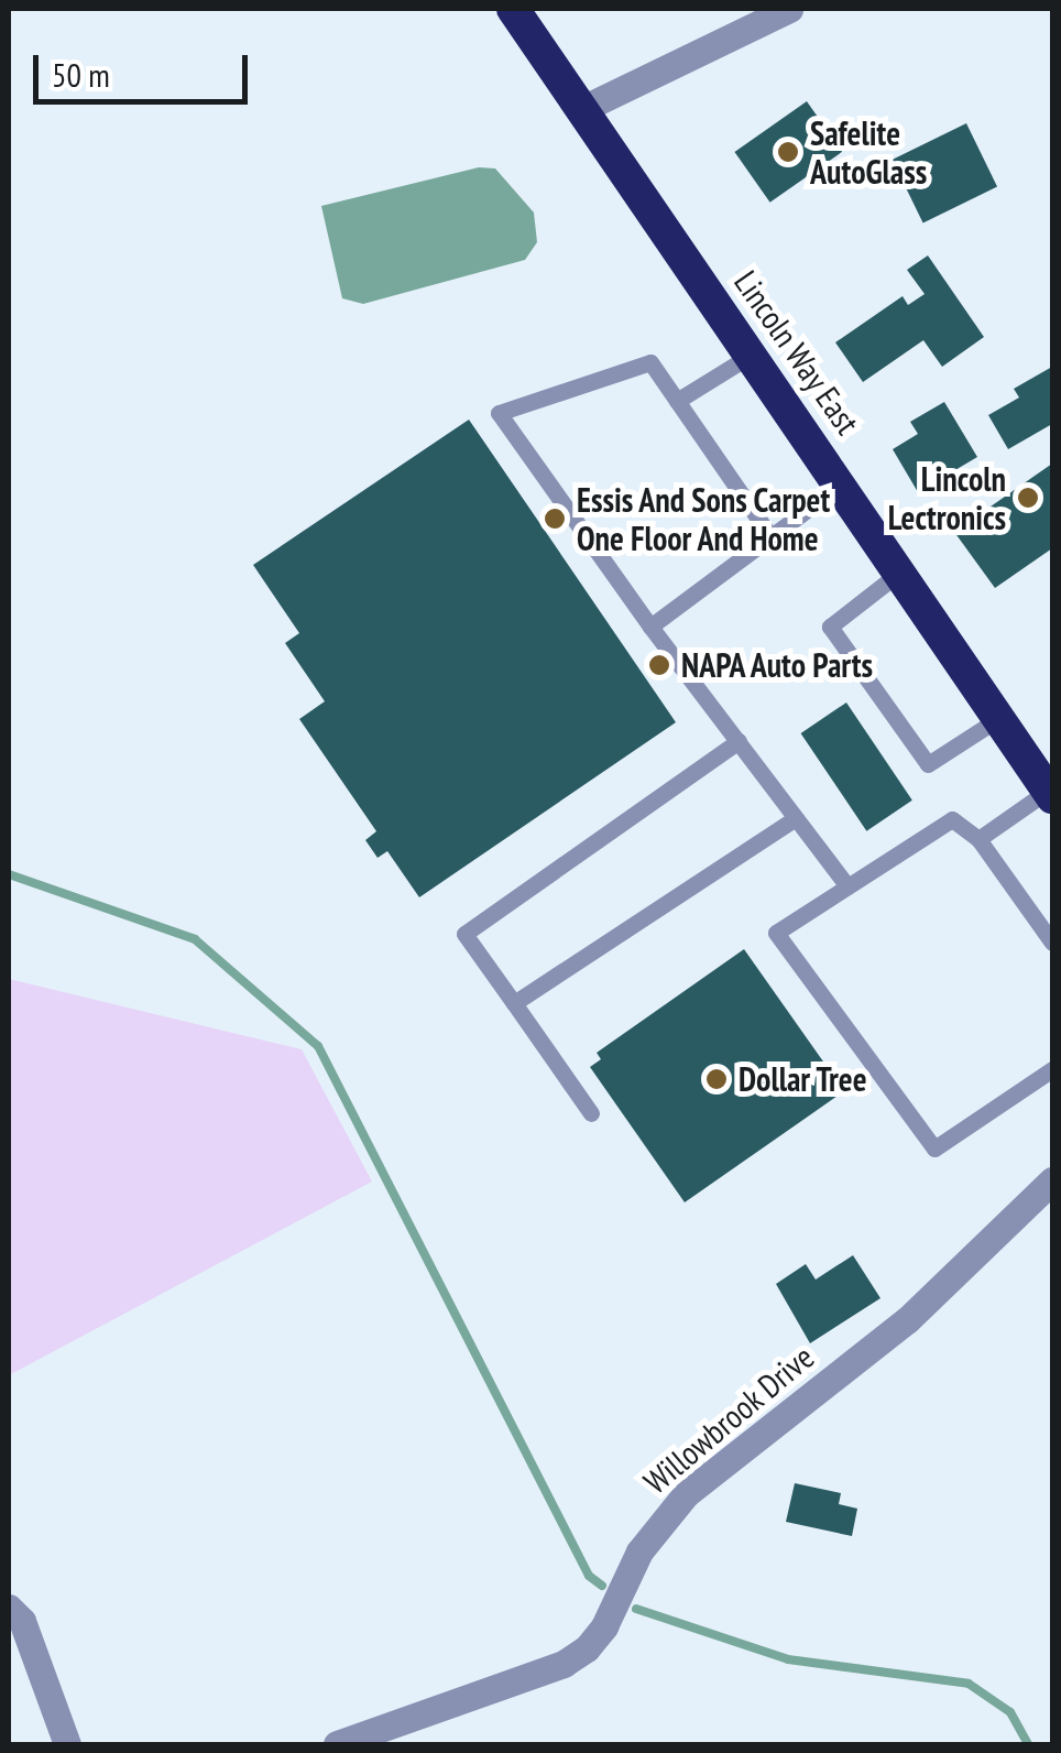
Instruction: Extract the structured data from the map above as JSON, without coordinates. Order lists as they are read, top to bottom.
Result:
{
  "streets": {
    "highway": ["Lincoln Way East"],
    "street": ["Willowbrook Drive"]
  },
  "places": [
    "Safelite AutoGlass",
    "Lincoln Lectronics",
    "Essis And Sons Carpet One Floor And Home",
    "NAPA Auto Parts",
    "Dollar Tree"
  ],
  "scale_bar": "50 m"
}
